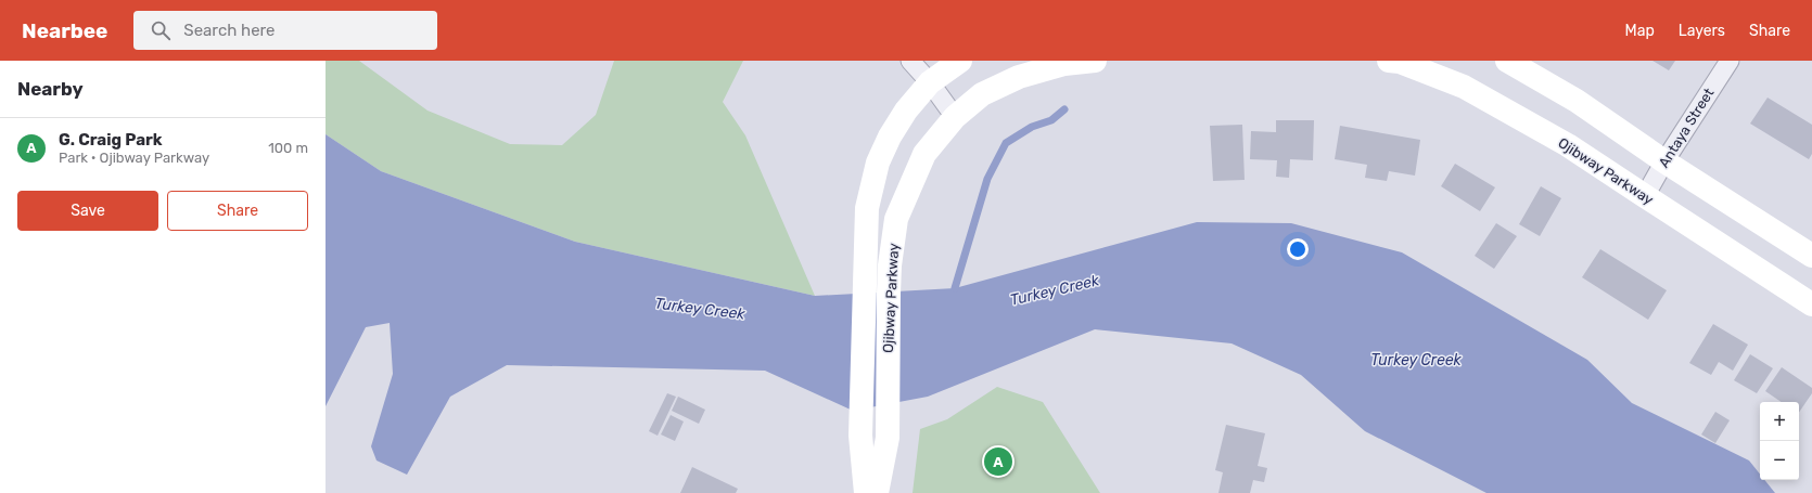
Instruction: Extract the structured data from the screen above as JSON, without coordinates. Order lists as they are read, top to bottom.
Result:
{
  "streets": {
    "main road": ["Ojibway Parkway"],
    "street": ["Antaya Street"]
  },
  "crossings": [
    ["Antaya Street", "Ojibway Parkway"]
  ],
  "water": ["Turkey Creek"],
  "page": {
    "header": "Nearbee",
    "search": "Search here",
    "nav": ["Map", "Layers", "Share"],
    "heading": "Nearby",
    "list": [
      {
        "mark": "A",
        "name": "G. Craig Park",
        "note": "Park · Ojibway Parkway",
        "value": "100 m"
      }
    ],
    "buttons": ["Save", "Share"],
    "map_buttons": ["+", "−"],
    "pins": "A"
  }
}
